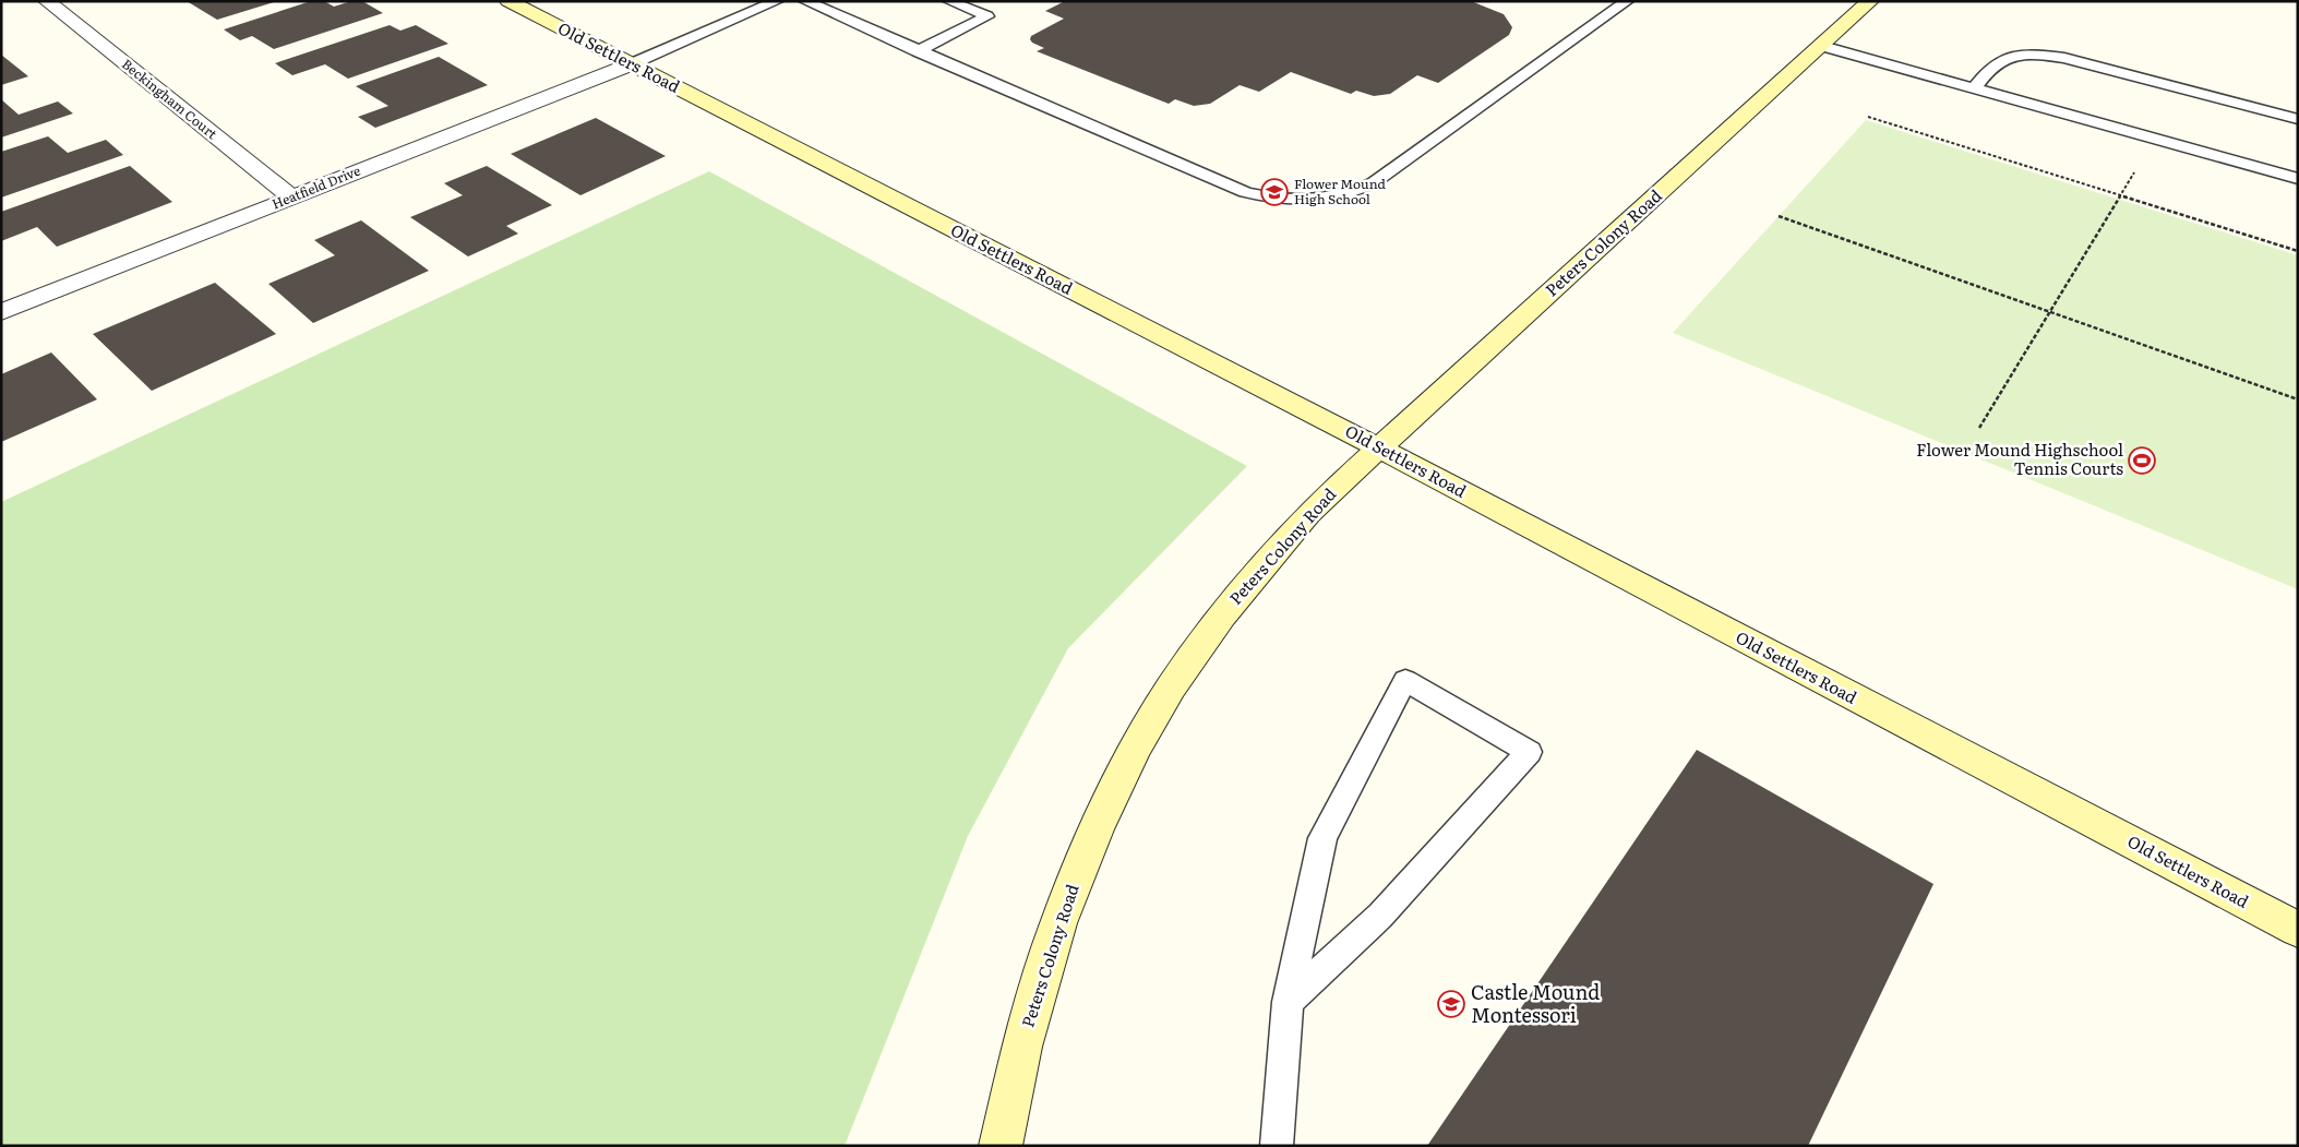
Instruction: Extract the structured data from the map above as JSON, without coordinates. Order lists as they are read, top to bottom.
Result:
{
  "streets": {
    "main road": ["Old Settlers Road", "Peters Colony Road"],
    "street": ["Beckingham Court", "Heatfield Drive"]
  },
  "crossings": [
    ["Old Settlers Road", "Heatfield Drive"],
    ["Old Settlers Road", "Peters Colony Road"],
    ["Beckingham Court", "Heatfield Drive"]
  ],
  "places": {
    "school or university": ["Flower Mound High School", "Castle Mound Montessori"],
    "sports": ["Flower Mound Highschool Tennis Courts"]
  }
}
